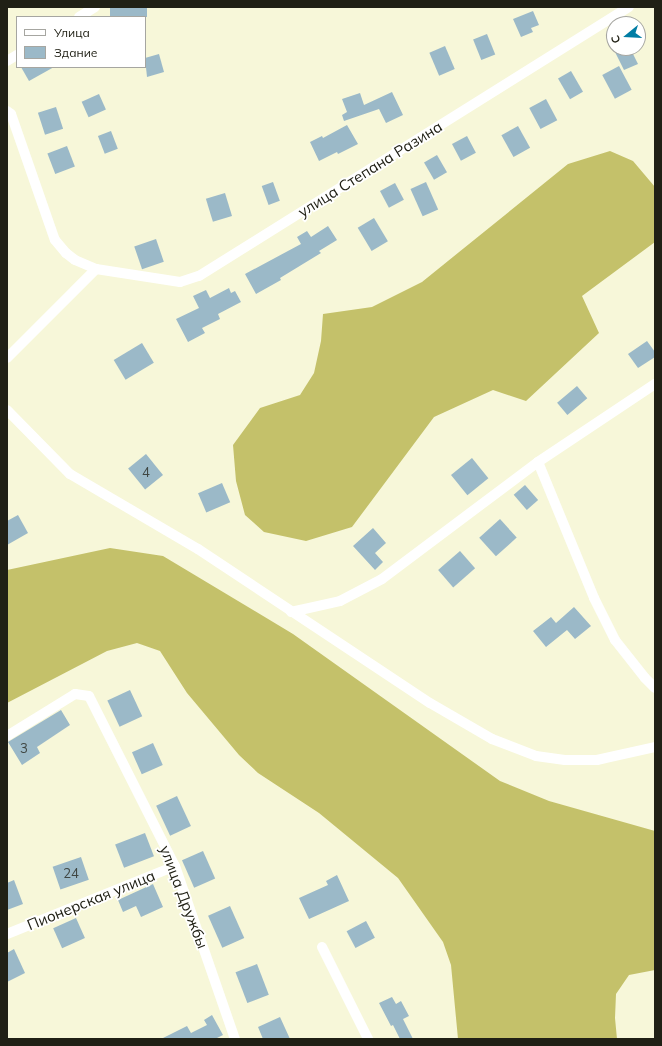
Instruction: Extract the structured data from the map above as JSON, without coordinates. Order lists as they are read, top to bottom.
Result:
{
  "streets": {
    "street": ["улица Степана Разина", "улица Дружбы", "Пионерская улица"]
  },
  "crossings": [
    ["улица Дружбы", "Пионерская улица"]
  ],
  "house_numbers": ["4", "3", "24"],
  "legend": ["Улица", "Здание"],
  "north": "left"
}
